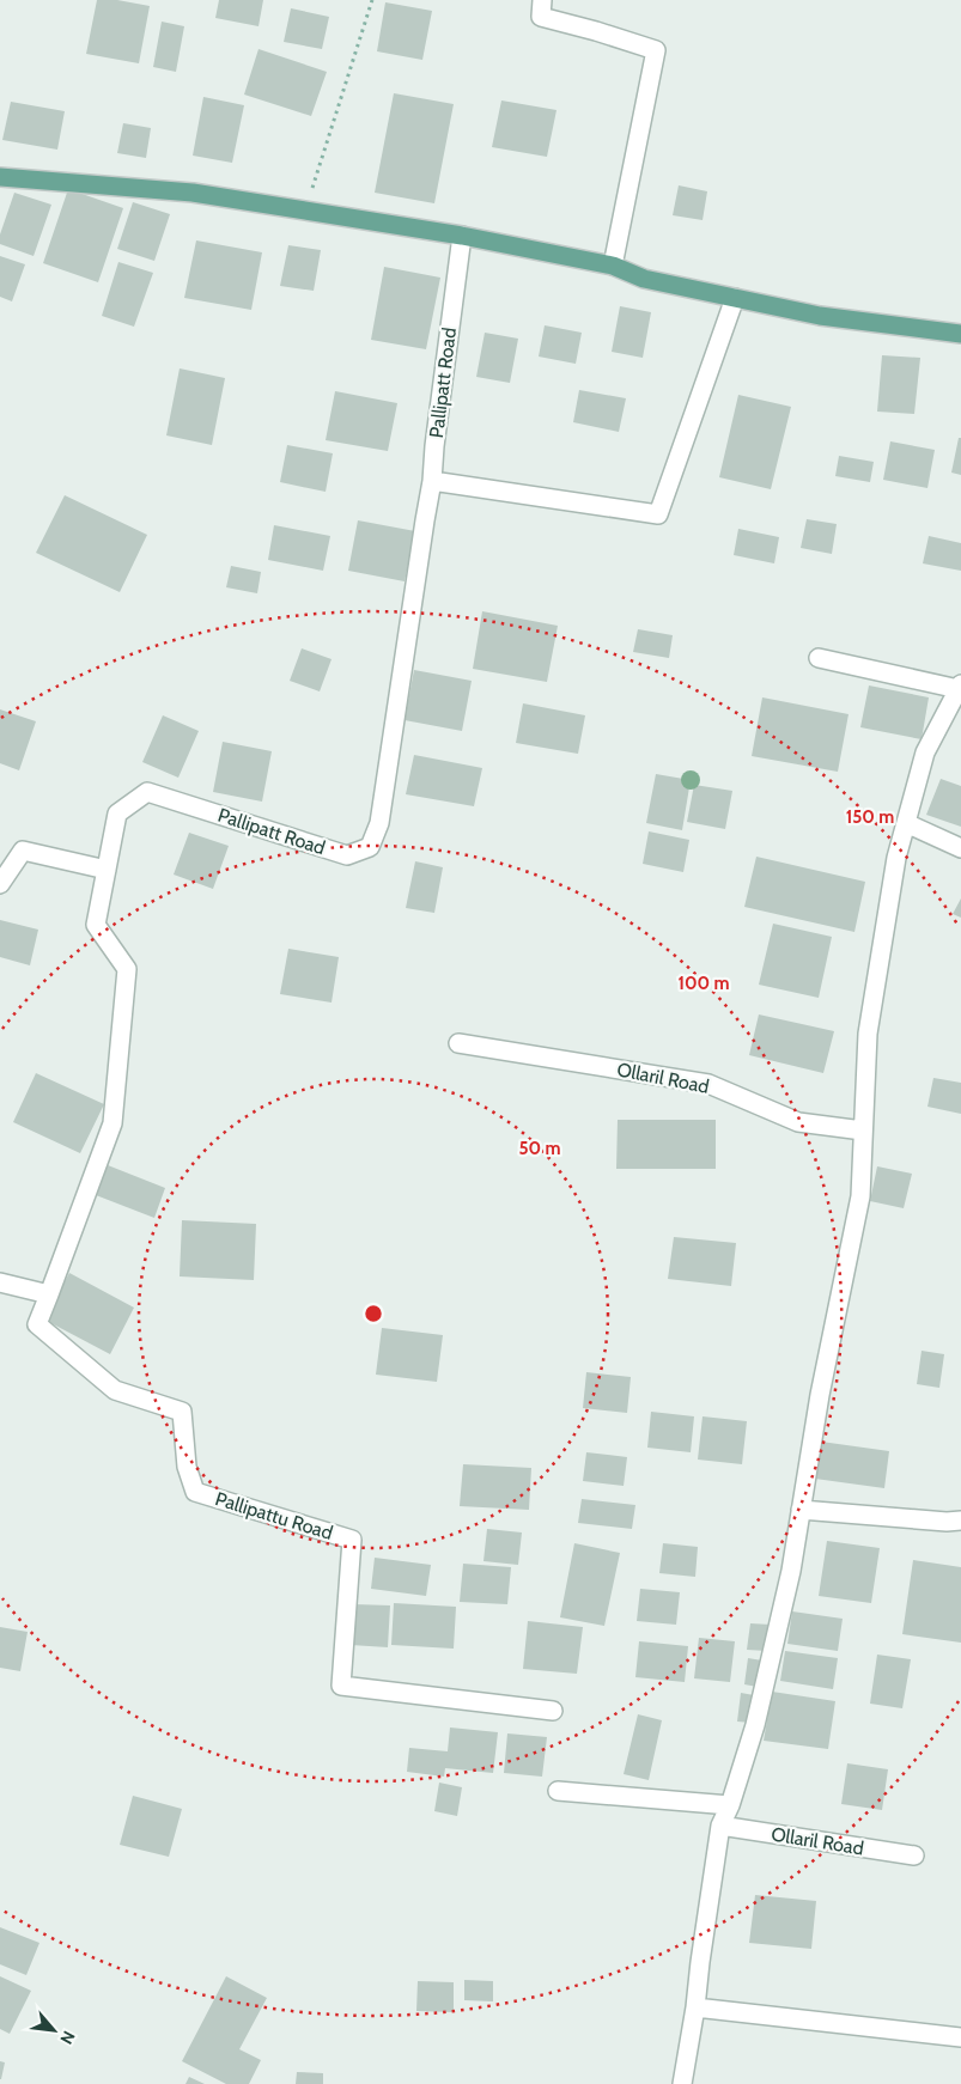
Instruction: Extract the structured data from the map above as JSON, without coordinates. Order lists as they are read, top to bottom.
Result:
{
  "streets": {
    "street": ["Pallipatt Road", "Ollaril Road", "Pallipattu Road"]
  },
  "crossings": [
    ["Pallipatt Road", "Pallipattu Road"]
  ],
  "north": "bottom right",
  "rings": ["150 m", "100 m", "50 m"]
}
